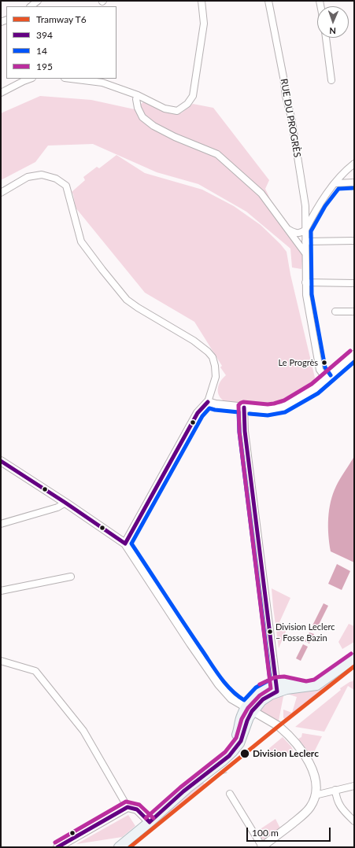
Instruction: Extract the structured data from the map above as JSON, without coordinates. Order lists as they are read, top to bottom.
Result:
{
  "streets": {
    "street": ["RUE DU PROGRÈS"]
  },
  "places": ["Le Progrès", "Division Leclerc – Fosse Bazin", "Division Leclerc"],
  "lines": [
    "transit line 14",
    "transit line 195",
    "transit line 394",
    "tram line T6"
  ],
  "legend": [
    "Tramway T6",
    "394",
    "14",
    "195"
  ],
  "scale_bar": "100 m",
  "north": "bottom"
}
